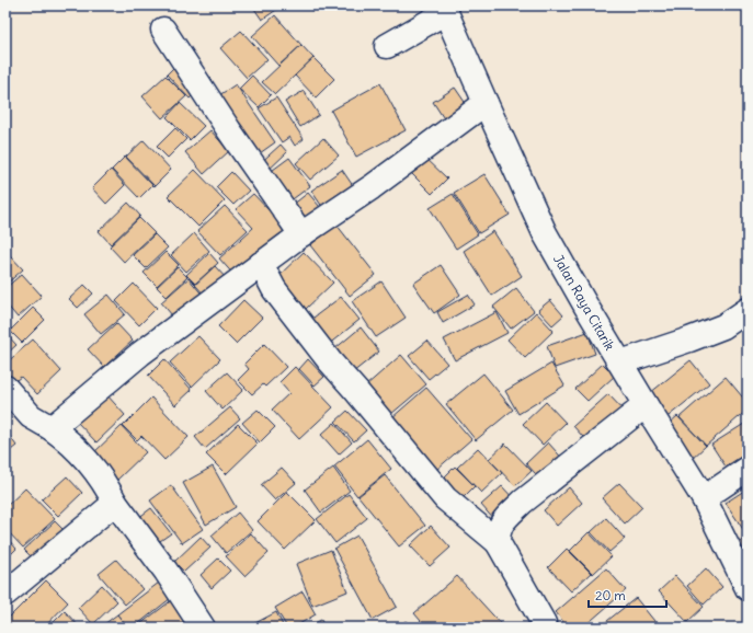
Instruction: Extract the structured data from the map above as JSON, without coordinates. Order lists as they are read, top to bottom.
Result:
{
  "streets": {
    "street": ["Jalan Raya Citarik"]
  },
  "scale_bar": "20 m"
}
